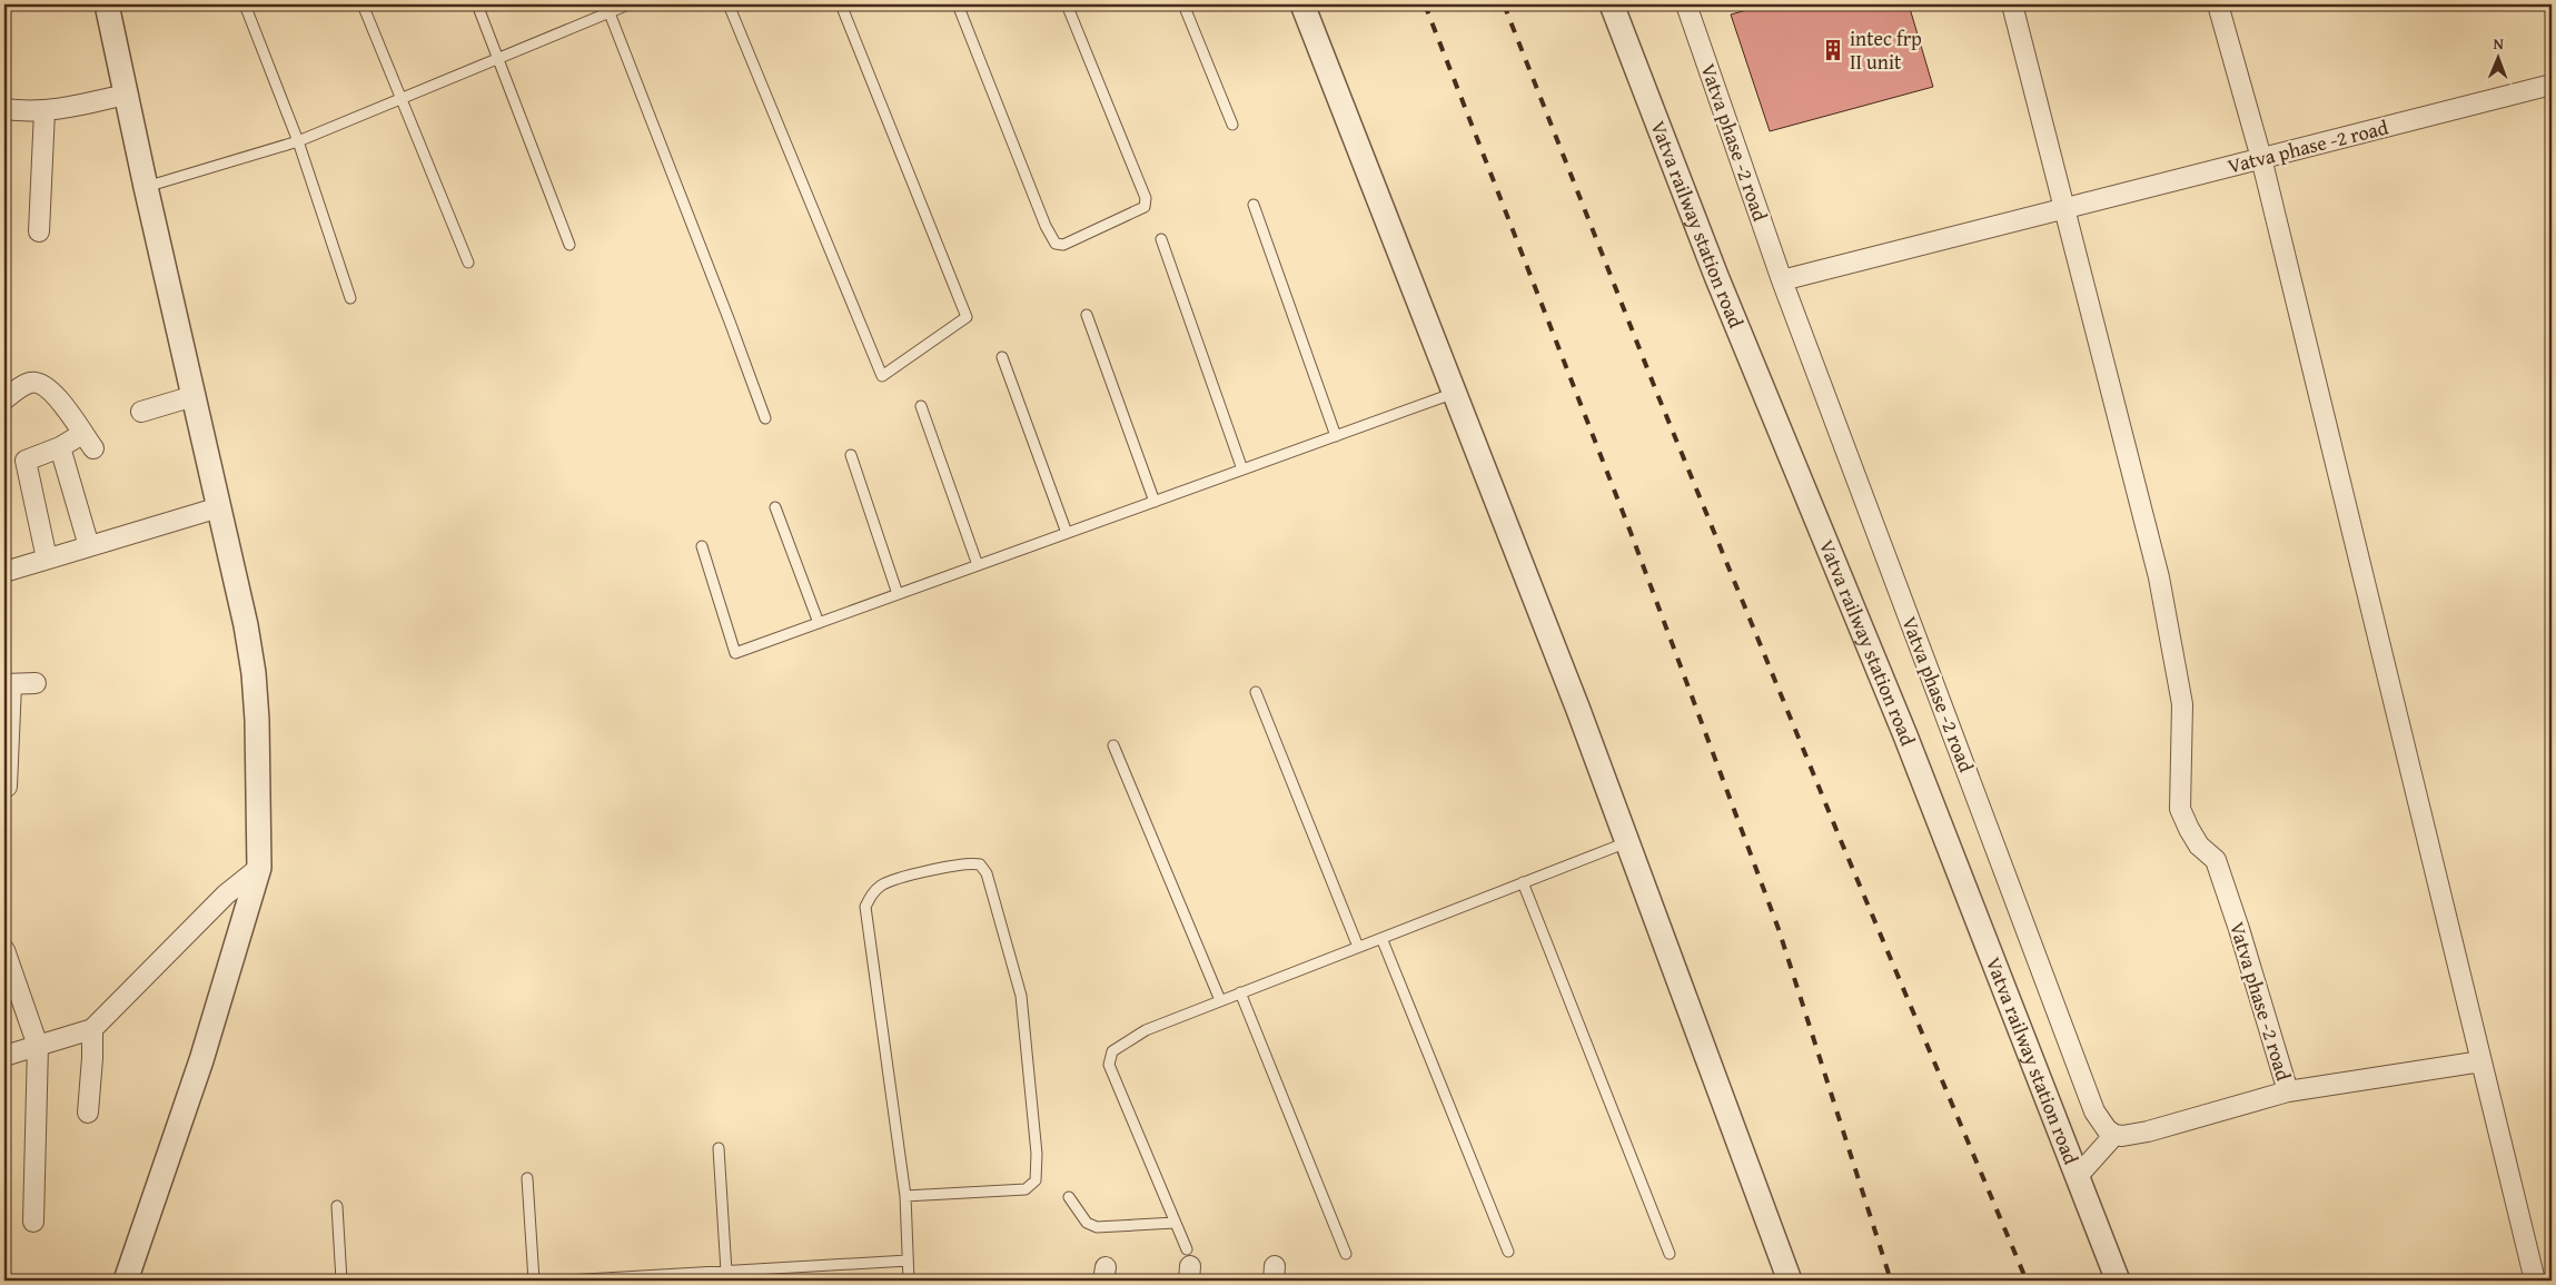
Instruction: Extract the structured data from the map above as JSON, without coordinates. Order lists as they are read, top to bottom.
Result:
{
  "streets": {
    "street": ["Vatva phase -2 road", "Vatva railway station road"]
  },
  "places": {
    "building": ["intec frp II unit"]
  },
  "north": "top"
}
